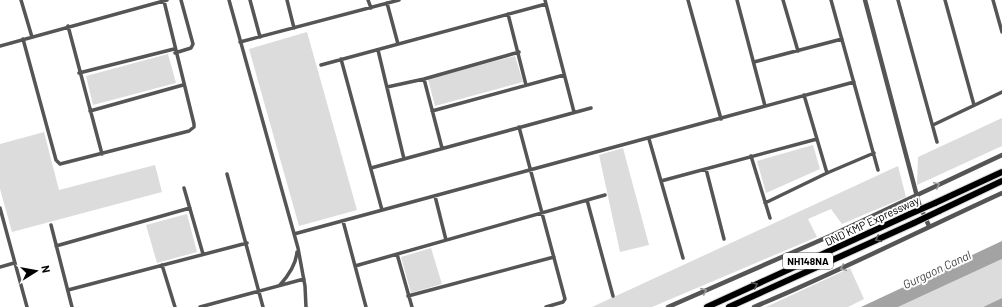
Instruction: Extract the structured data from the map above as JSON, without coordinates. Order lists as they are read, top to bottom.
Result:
{
  "streets": {
    "highway": ["DND KMP Expressway", "NH148NA"]
  },
  "water": ["Gurgaon Canal"],
  "north": "right"
}
